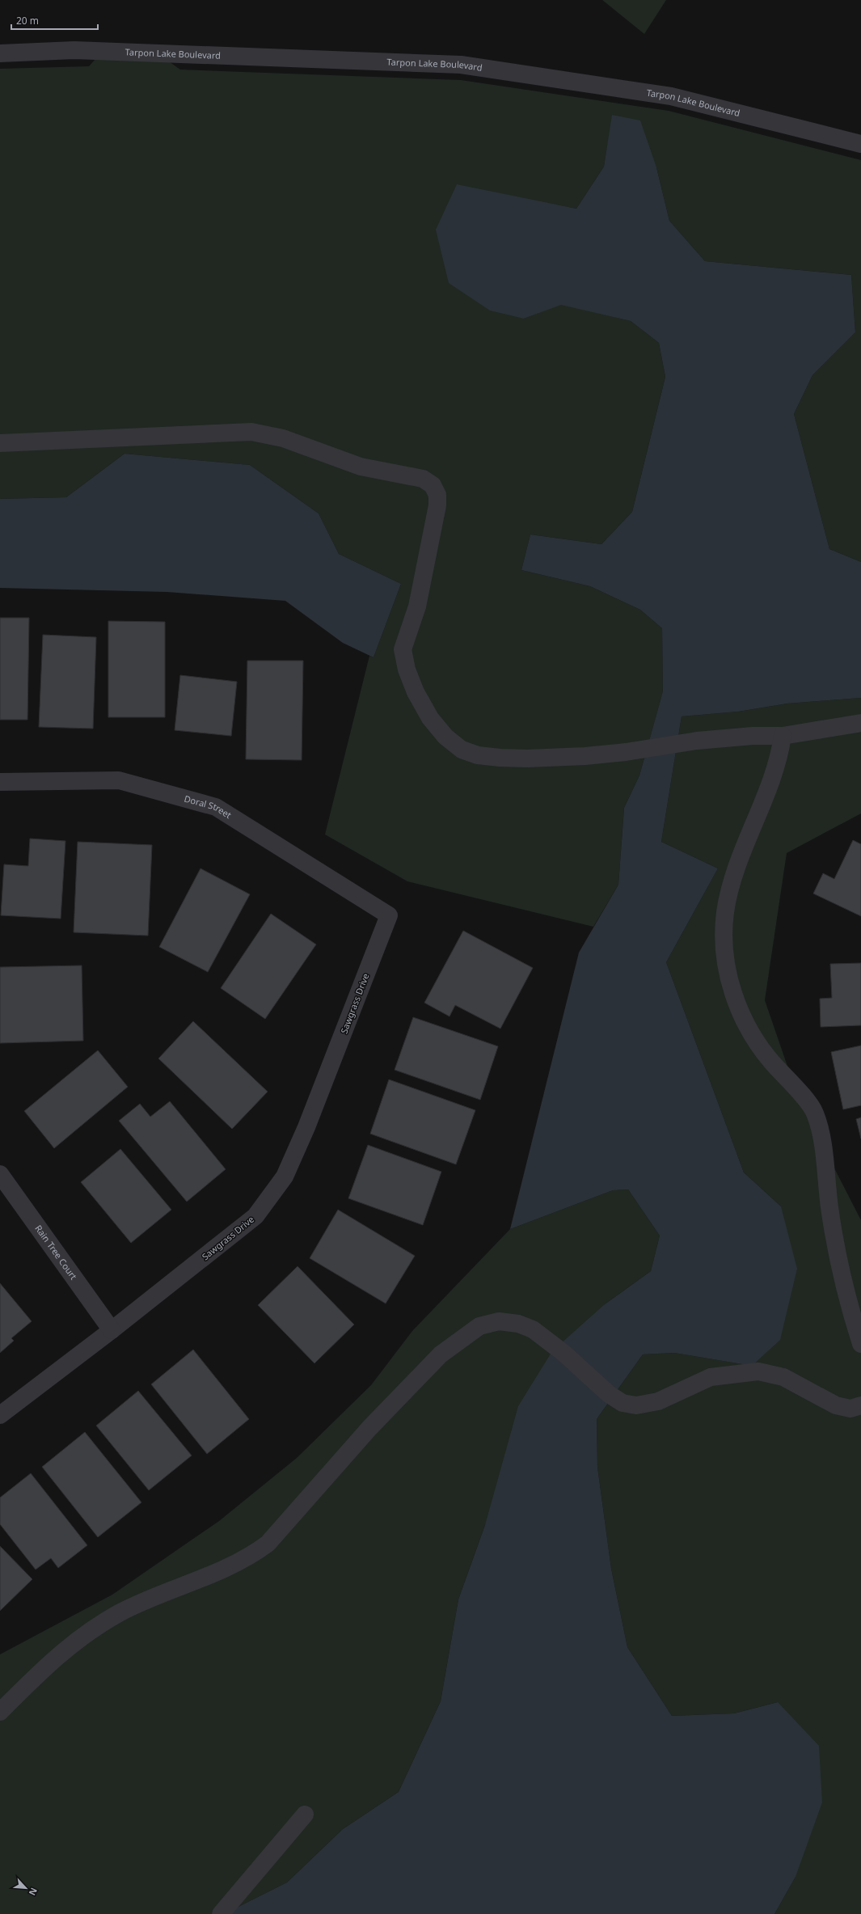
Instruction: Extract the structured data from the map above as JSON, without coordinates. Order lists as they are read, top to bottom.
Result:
{
  "streets": {
    "street": [
      "Tarpon Lake Boulevard",
      "Doral Street",
      "Sawgrass Drive",
      "Rain Tree Court"
    ]
  },
  "crossings": [
    ["Doral Street", "Sawgrass Drive"],
    ["Sawgrass Drive", "Rain Tree Court"]
  ],
  "scale_bar": "20 m",
  "north": "bottom right"
}
